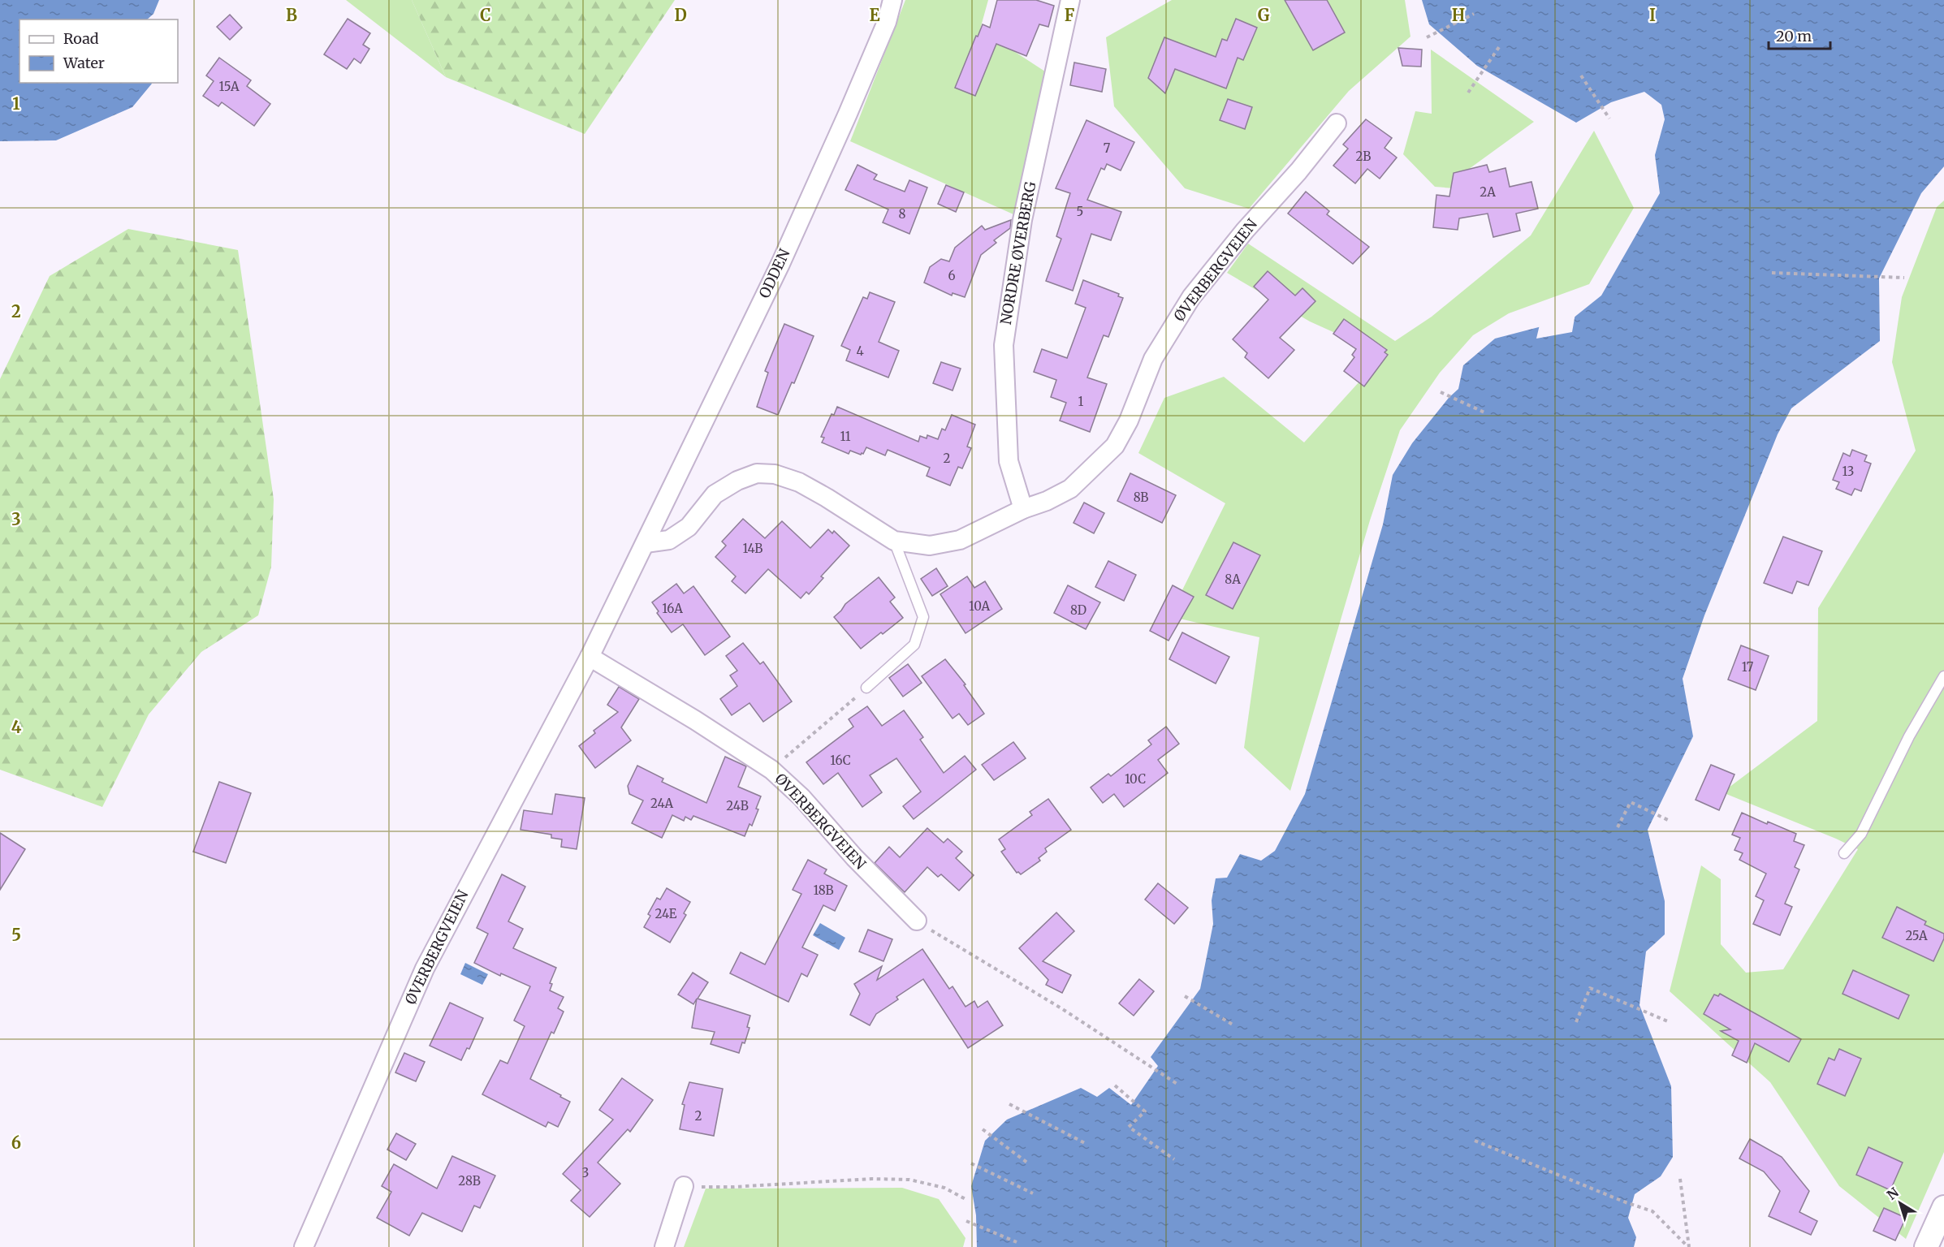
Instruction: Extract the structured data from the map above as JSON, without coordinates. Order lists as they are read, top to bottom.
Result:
{
  "streets": {
    "street": ["NORDRE ØVERBERG", "ØVERBERGVEIEN", "ODDEN"]
  },
  "crossings": [
    ["NORDRE ØVERBERG", "ØVERBERGVEIEN"],
    ["ØVERBERGVEIEN", "ODDEN"]
  ],
  "house_numbers": [
    "15A",
    "7",
    "2B",
    "2A",
    "5",
    "8",
    "6",
    "4",
    "1",
    "11",
    "2",
    "13",
    "8B",
    "14B",
    "8A",
    "10A",
    "16A",
    "8D",
    "17",
    "16C",
    "10C",
    "24A",
    "24B",
    "18B",
    "24E",
    "25A",
    "2",
    "3",
    "28B"
  ],
  "legend": ["Road", "Water"],
  "scale_bar": "20 m",
  "north": "top left",
  "grid": {
    "columns": [
      "B",
      "C",
      "D",
      "E",
      "F",
      "G",
      "H",
      "I"
    ],
    "rows": [
      "1",
      "2",
      "3",
      "4",
      "5",
      "6"
    ]
  }
}
